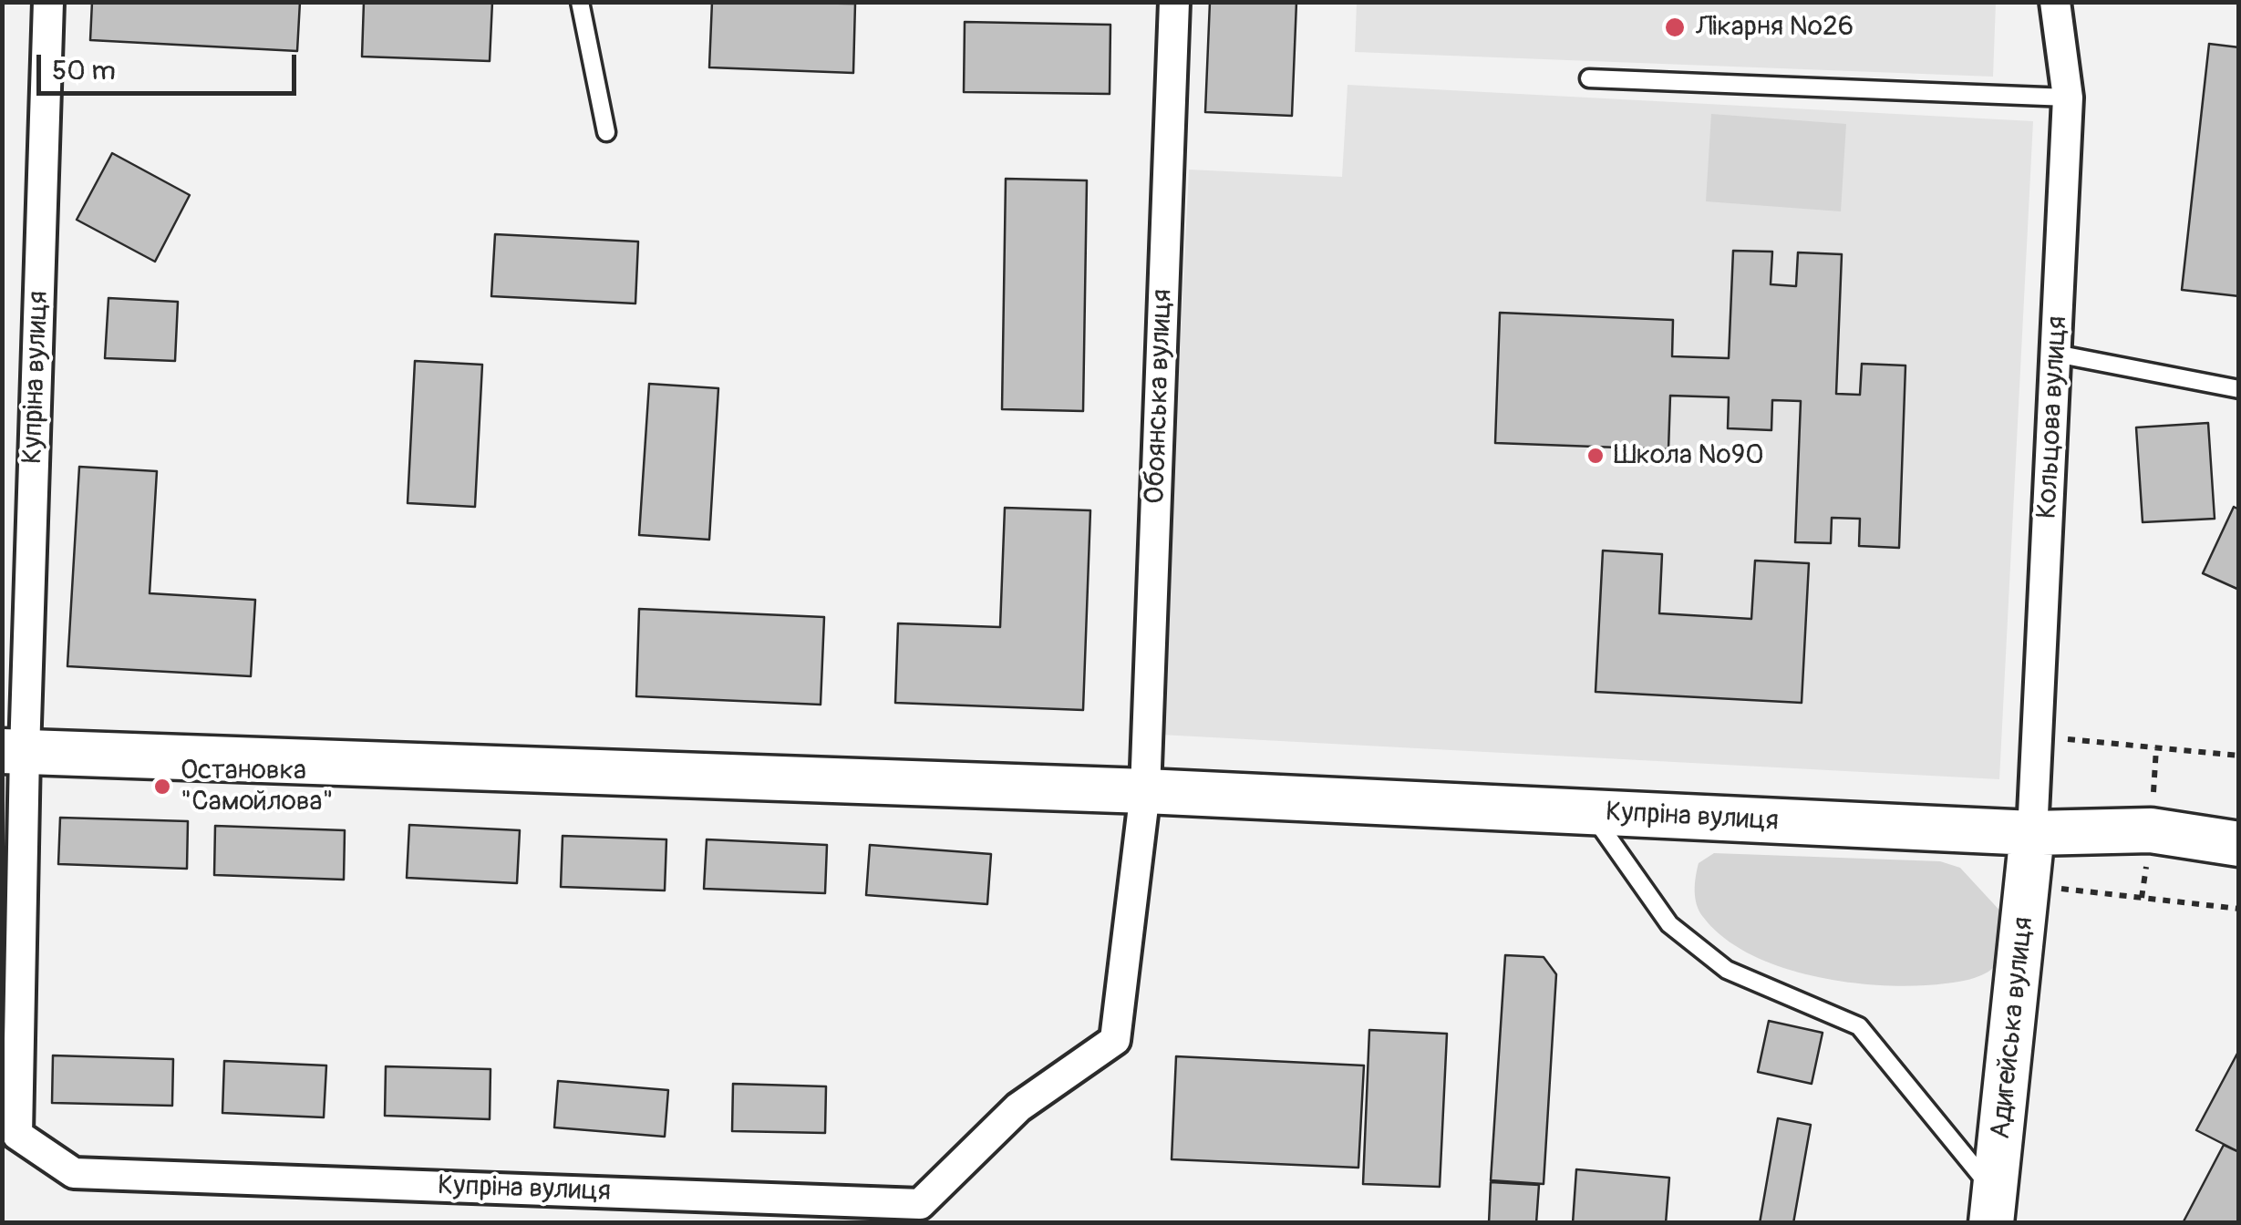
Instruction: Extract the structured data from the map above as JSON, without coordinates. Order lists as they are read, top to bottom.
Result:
{
  "streets": {
    "main road": ["Купріна вулиця", "Адигейська вулиця"],
    "street": ["Обоянська вулиця", "Кольцова вулиця"]
  },
  "crossings": [
    ["Купріна вулиця", "Обоянська вулиця"],
    ["Купріна вулиця", "Кольцова вулиця"],
    ["Купріна вулиця", "Адигейська вулиця"],
    ["Кольцова вулиця", "Адигейська вулиця"]
  ],
  "places": ["Лікарня №26", "Школа №90", "Остановка \"Самойлова\""],
  "scale_bar": "50 m"
}
